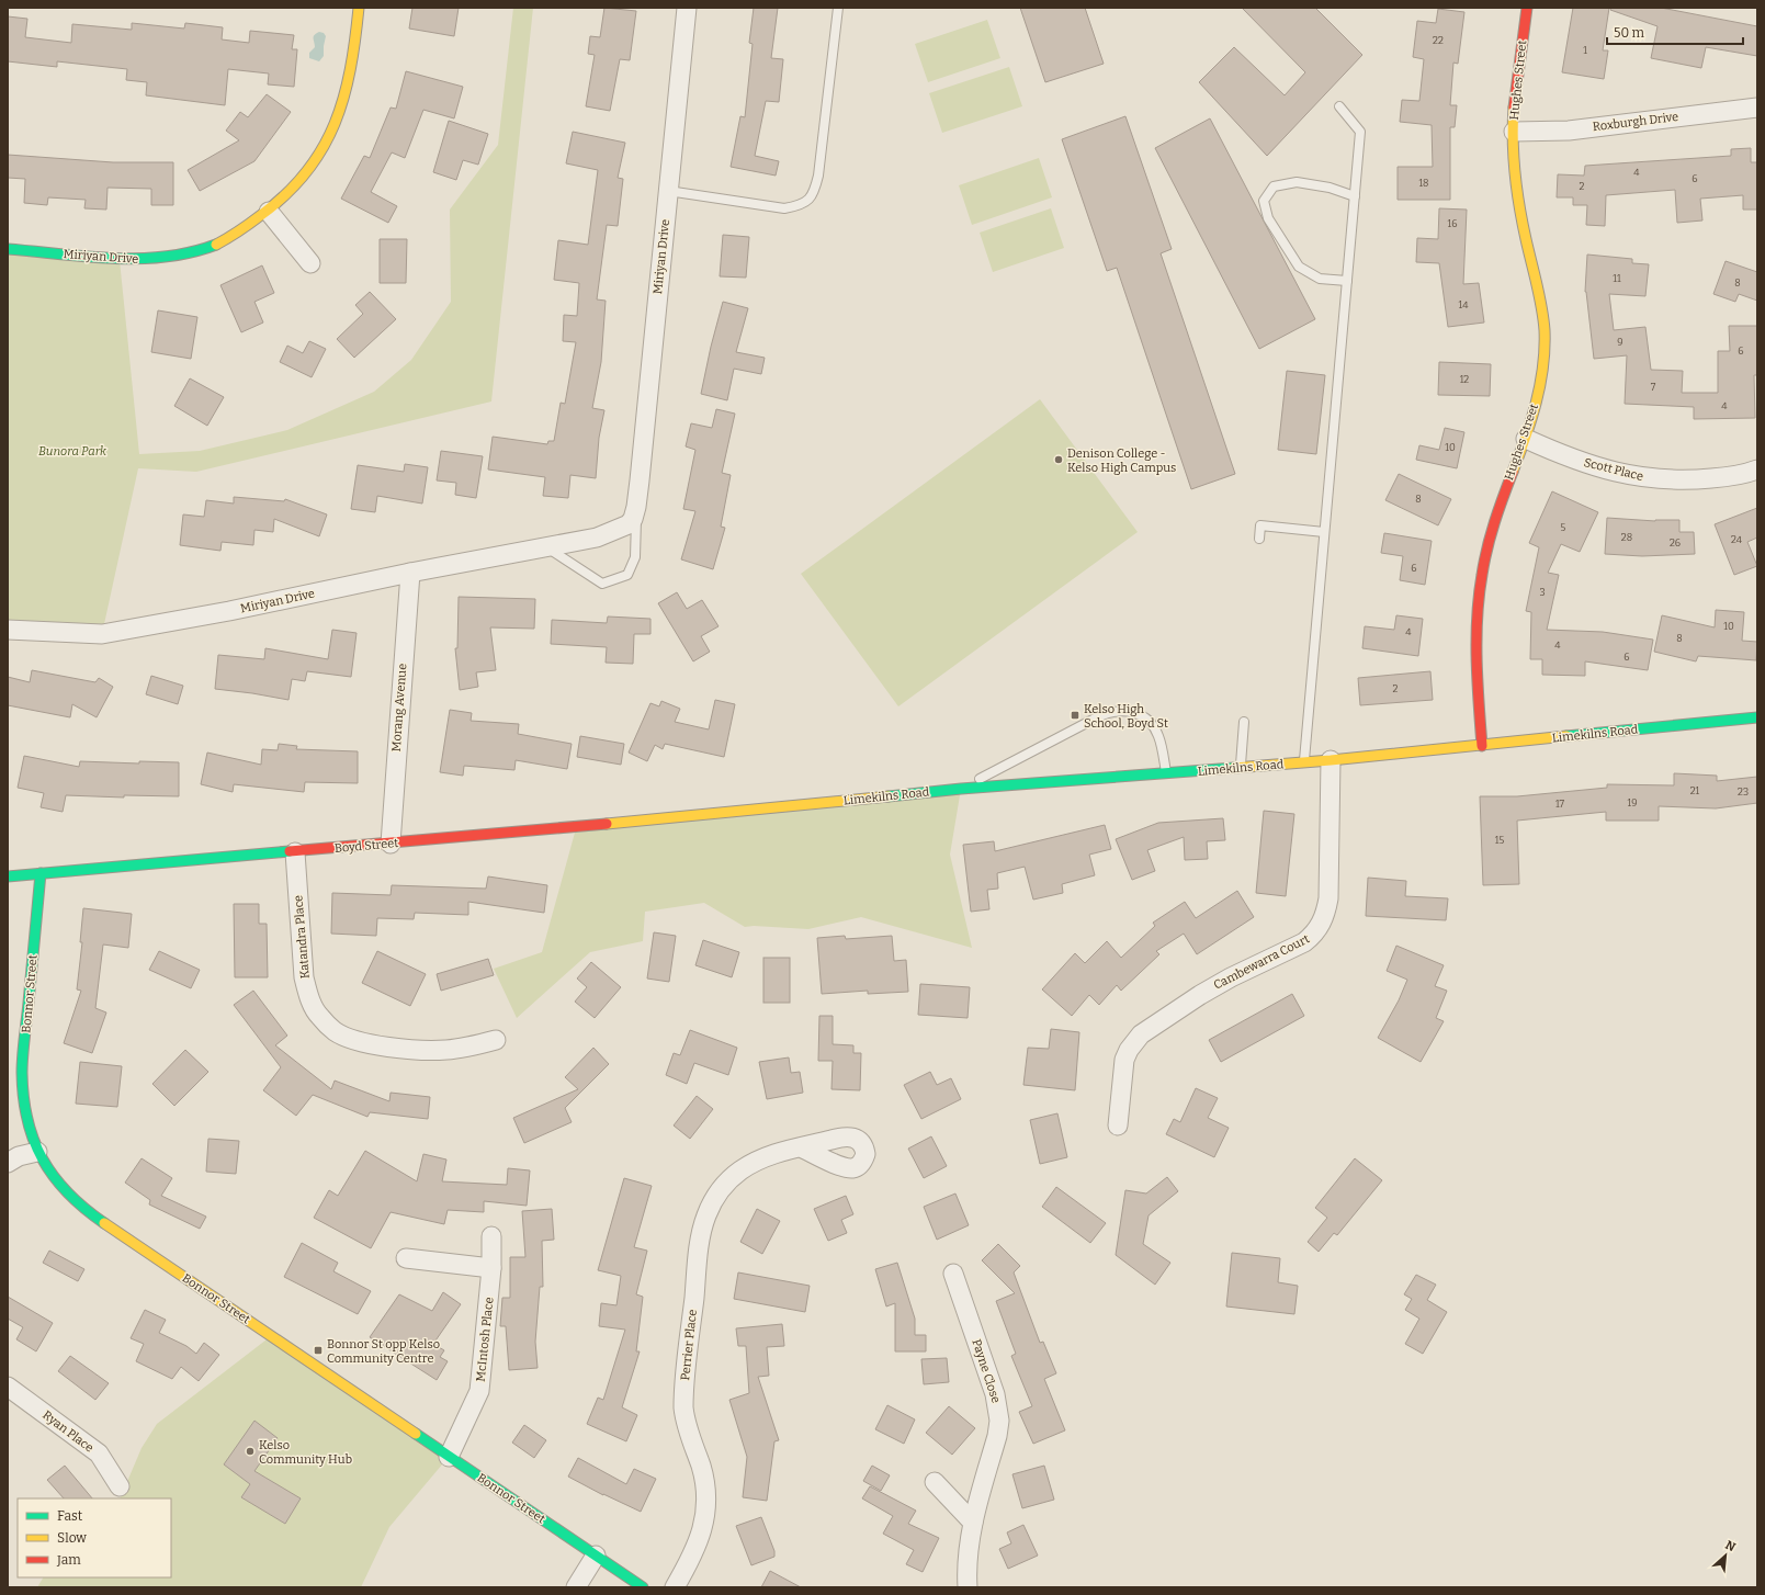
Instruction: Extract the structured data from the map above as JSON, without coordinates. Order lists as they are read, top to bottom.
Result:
{
  "streets": {
    "street": [
      "Hughes Street",
      "Roxburgh Drive",
      "Miriyan Drive",
      "Scott Place",
      "Morang Avenue",
      "Limekilns Road",
      "Boyd Street",
      "Katandra Place",
      "Cambewarra Court",
      "Bonnor Street",
      "McIntosh Place",
      "Perrier Place",
      "Payne Close",
      "Ryan Place"
    ]
  },
  "crossings": [
    ["Hughes Street", "Roxburgh Drive"],
    ["Hughes Street", "Scott Place"],
    ["Hughes Street", "Limekilns Road"],
    ["Miriyan Drive", "Morang Avenue"],
    ["Morang Avenue", "Boyd Street"],
    ["Limekilns Road", "Boyd Street"],
    ["Limekilns Road", "Cambewarra Court"],
    ["Boyd Street", "Katandra Place"],
    ["Boyd Street", "Bonnor Street"],
    ["Bonnor Street", "McIntosh Place"]
  ],
  "parks": ["Bunora Park"],
  "places": {
    "other": ["Denison College - Kelso High Campus", "Kelso Community Hub"],
    "transit": ["Kelso High School, Boyd St", "Bonnor St opp Kelso Community Centre"]
  },
  "house_numbers": [
    "22",
    "1",
    "4",
    "6",
    "18",
    "2",
    "16",
    "11",
    "8",
    "14",
    "9",
    "6",
    "12",
    "7",
    "4",
    "10",
    "8",
    "5",
    "28",
    "24",
    "26",
    "6",
    "3",
    "10",
    "4",
    "8",
    "4",
    "6",
    "2",
    "21",
    "23",
    "19",
    "17",
    "15"
  ],
  "legend": ["Fast", "Slow", "Jam"],
  "scale_bar": "50 m",
  "north": "top right"
}
